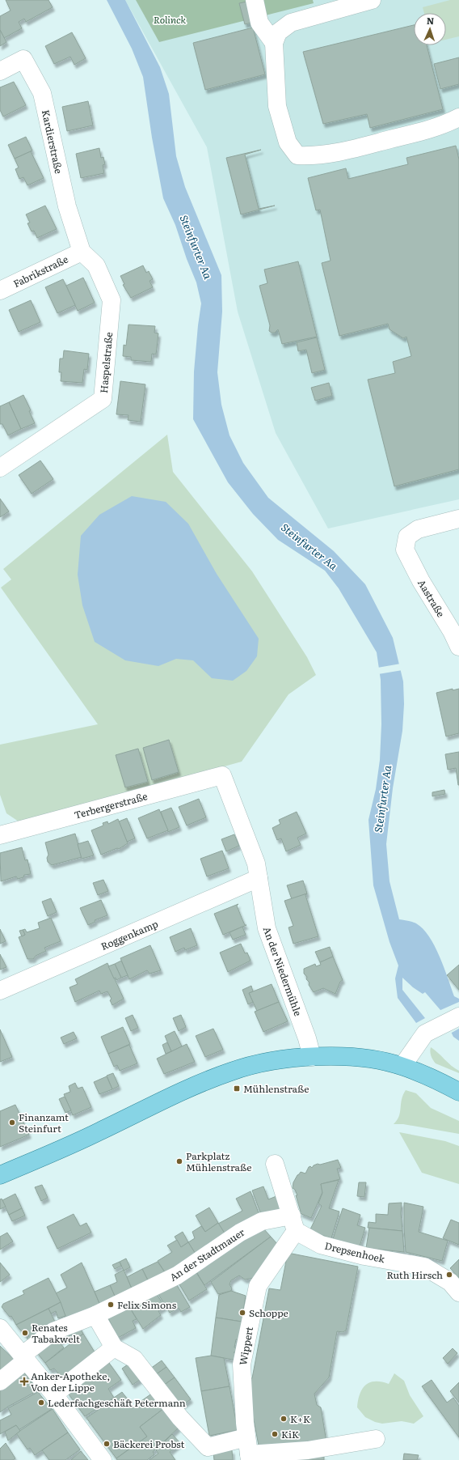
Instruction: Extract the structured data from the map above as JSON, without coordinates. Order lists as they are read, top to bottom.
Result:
{
  "streets": {
    "street": [
      "Kardierstraße",
      "Fabrikstraße",
      "Haspelstraße",
      "Aastraße",
      "Terbergerstraße",
      "Roggenkamp",
      "An der Niedermühle",
      "Drepsenhoek",
      "An der Stadtmauer",
      "Wippert"
    ]
  },
  "crossings": [
    ["Kardierstraße", "Fabrikstraße"],
    ["Kardierstraße", "Haspelstraße"],
    ["Fabrikstraße", "Haspelstraße"],
    ["Terbergerstraße", "An der Niedermühle"],
    ["Roggenkamp", "An der Niedermühle"],
    ["Drepsenhoek", "An der Stadtmauer"],
    ["Drepsenhoek", "Wippert"],
    ["An der Stadtmauer", "Wippert"]
  ],
  "water": ["Steinfurter Aa"],
  "parks": ["Rolinck"],
  "places": {
    "transit": ["Mühlenstraße"],
    "other": [
      "Finanzamt Steinfurt",
      "Parkplatz Mühlenstraße",
      "Ruth Hirsch",
      "Felix Simons",
      "Schoppe",
      "Renates Tabakwelt",
      "Lederfachgeschäft Petermann",
      "K+K",
      "KiK",
      "Bäckerei Probst"
    ],
    "health": ["Anker-Apotheke, Von der Lippe"]
  },
  "north": "top"
}
